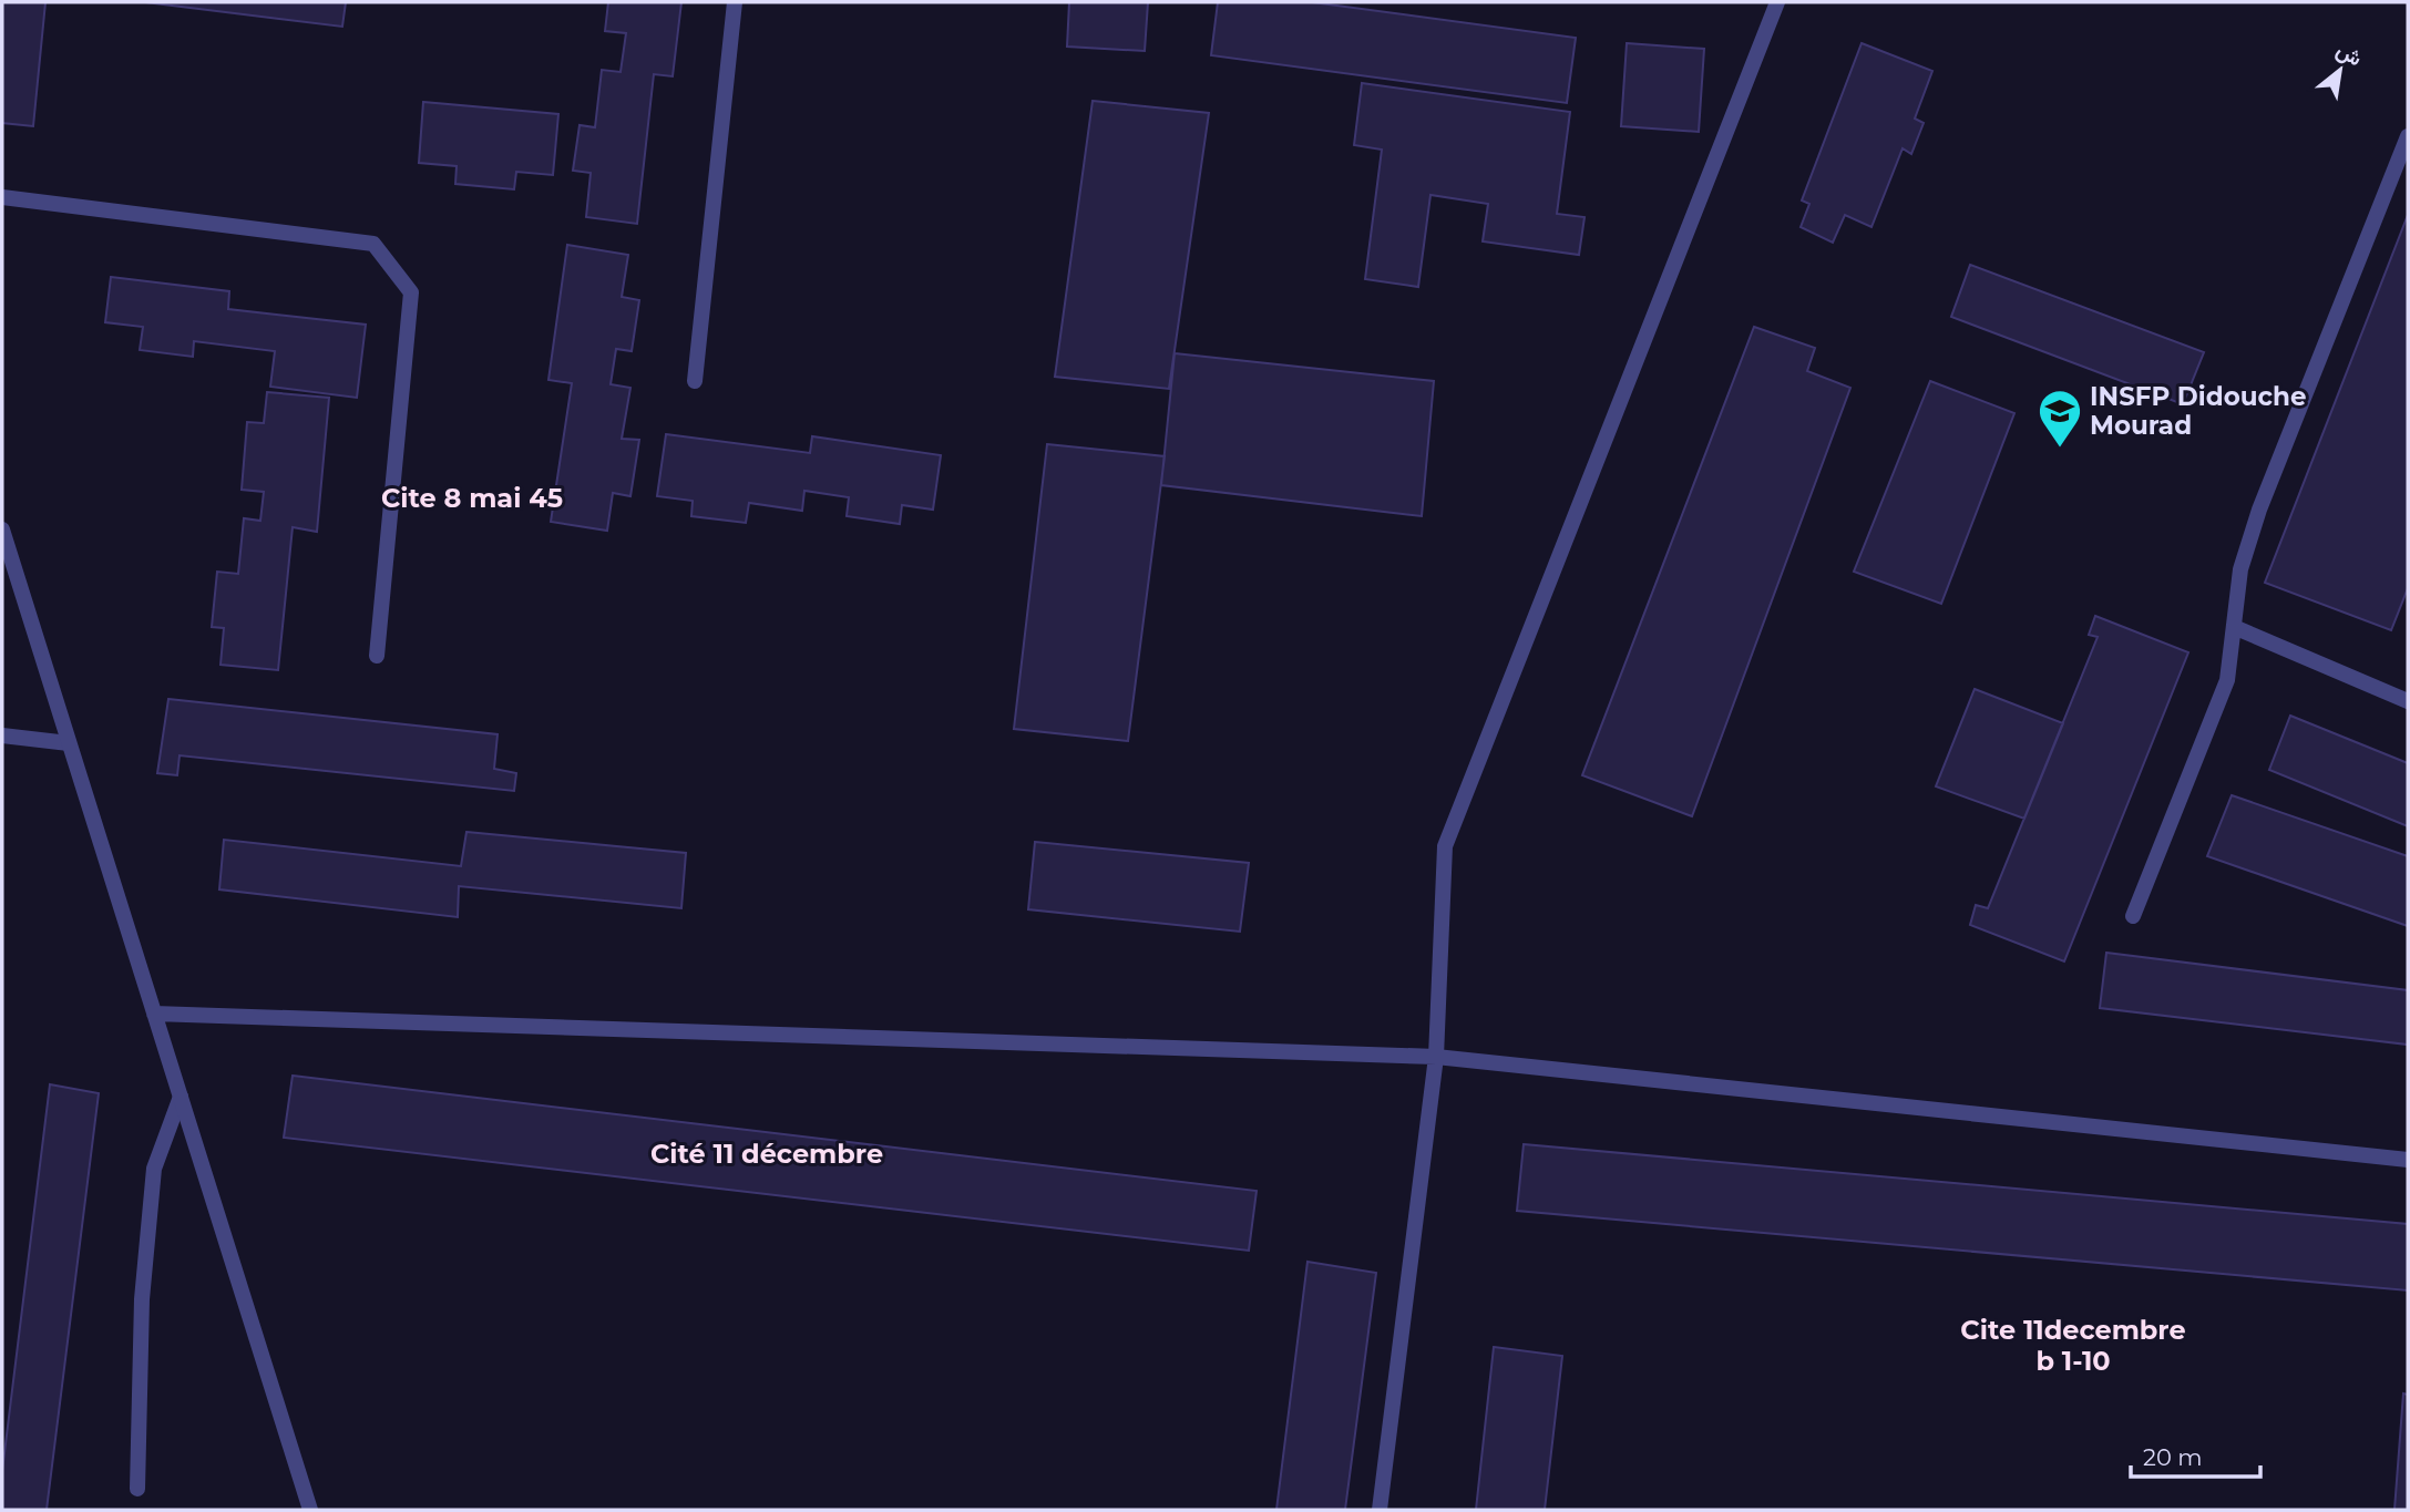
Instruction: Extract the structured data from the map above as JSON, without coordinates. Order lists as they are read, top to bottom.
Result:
{
  "districts": ["Cite 8 mai 45", "Cité 11 décembre", "Cite 11decembre b 1-10"],
  "places": {
    "school or university": ["INSFP Didouche Mourad"]
  },
  "scale_bar": "20 m",
  "north": "top right"
}
